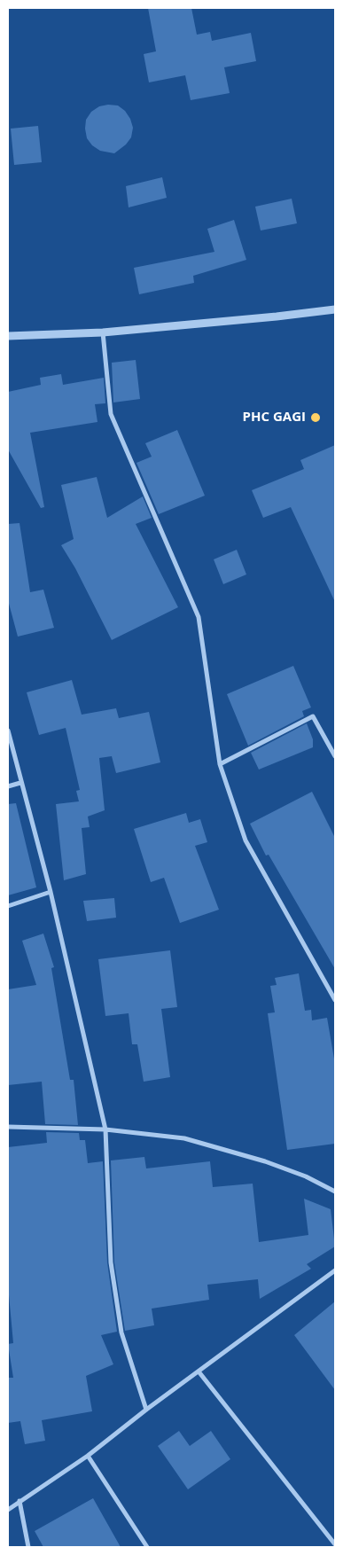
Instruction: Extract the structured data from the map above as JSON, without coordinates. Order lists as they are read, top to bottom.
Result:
{
  "places": ["PHC GAGI"]
}
